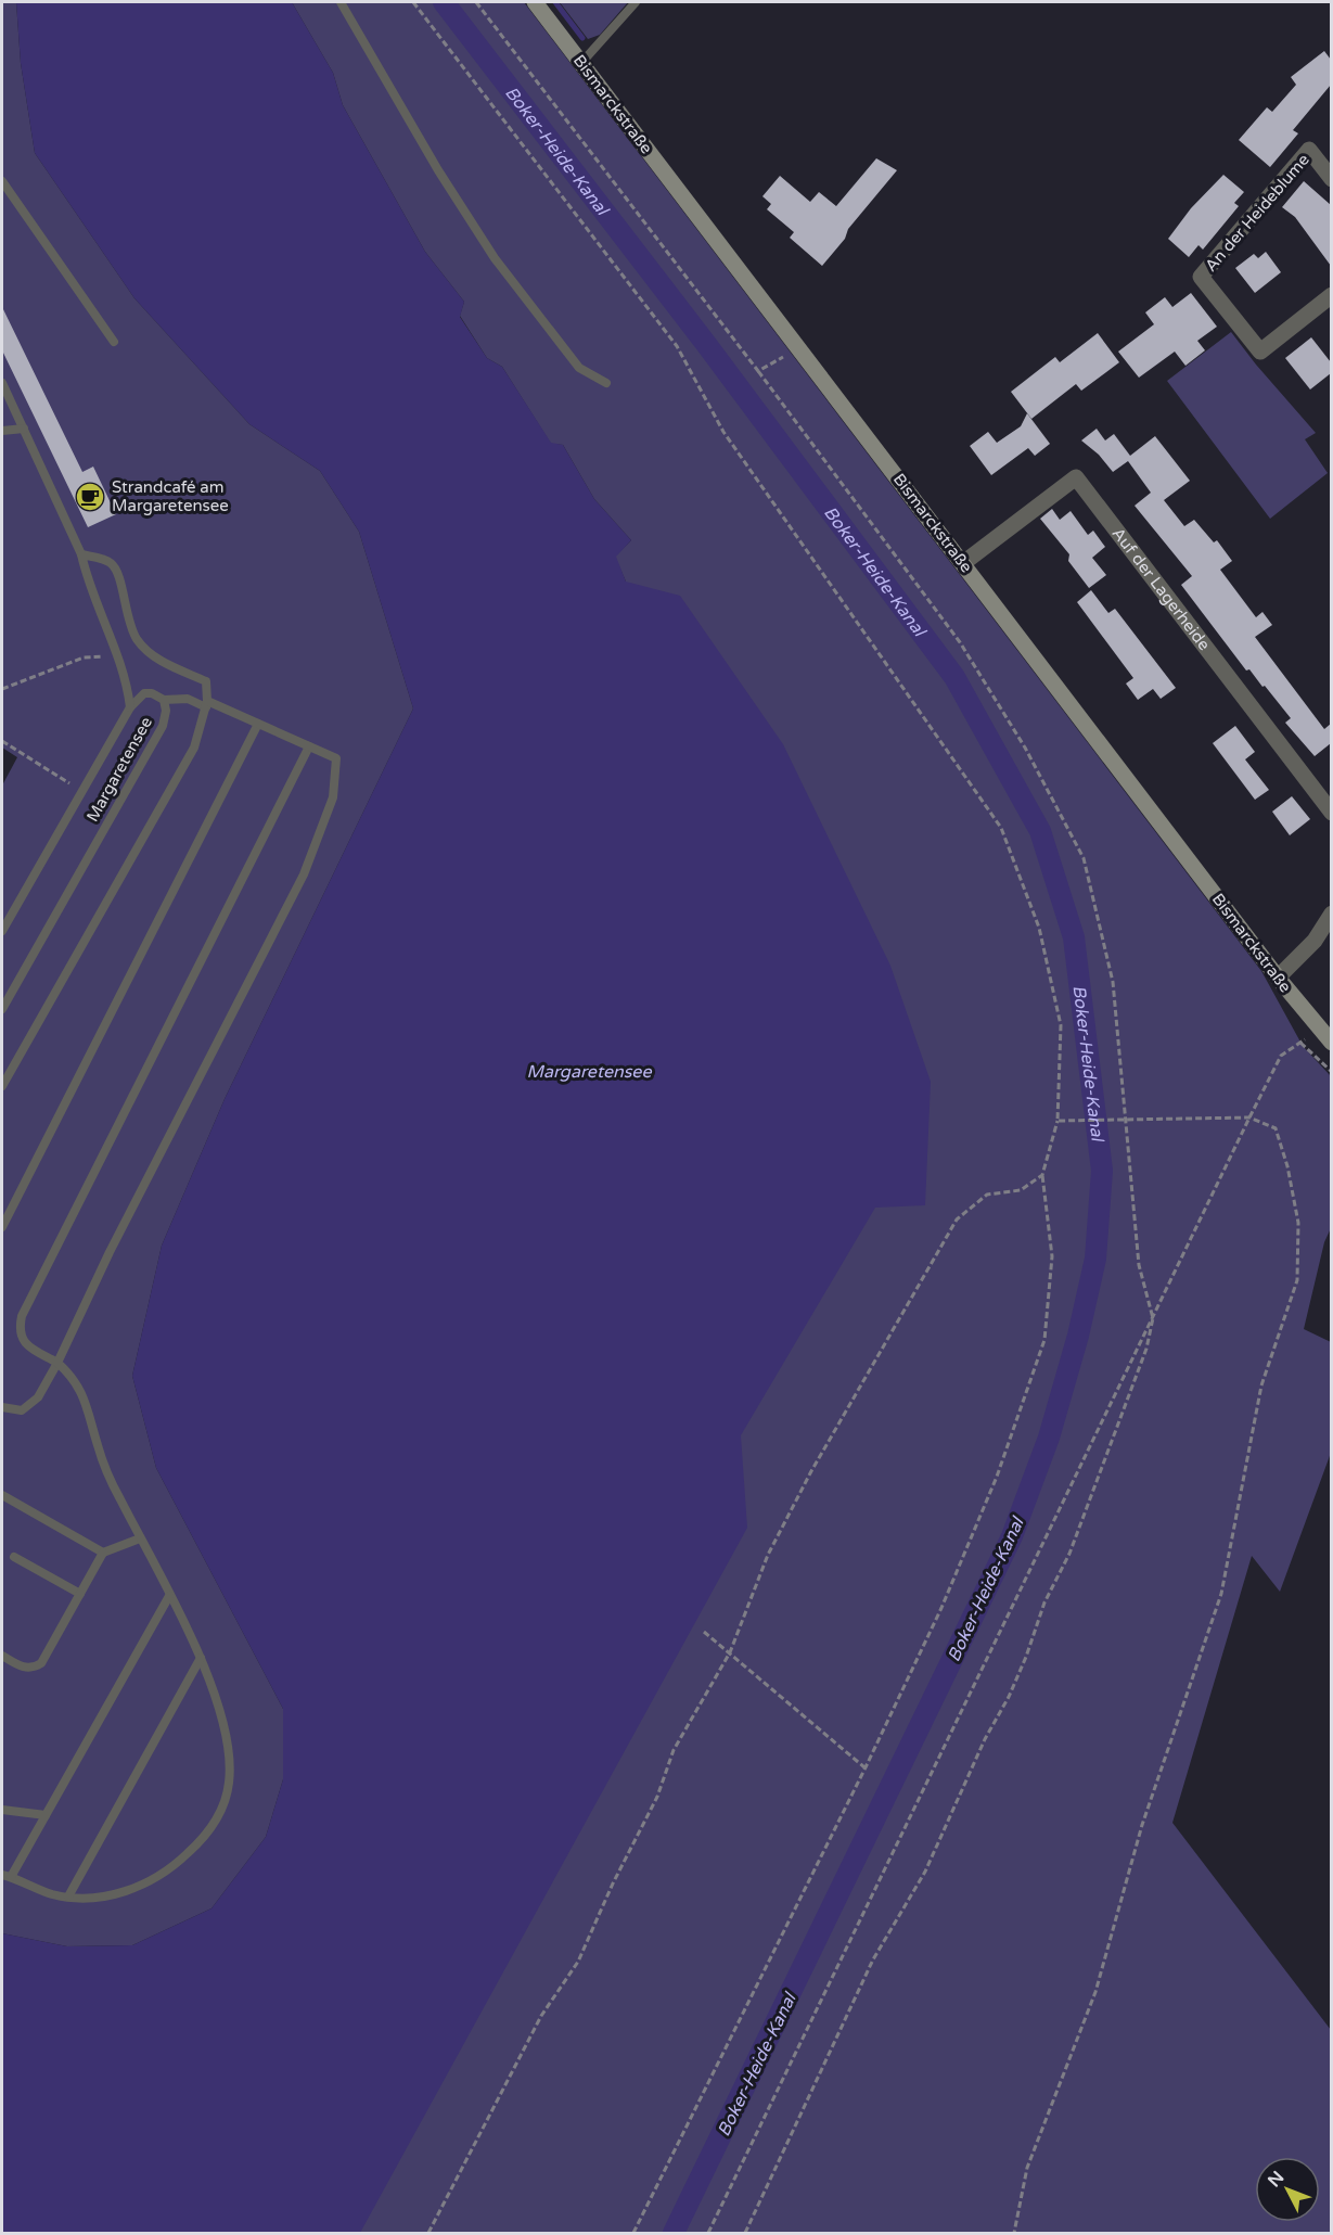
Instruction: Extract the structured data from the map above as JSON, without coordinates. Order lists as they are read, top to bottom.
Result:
{
  "streets": {
    "main road": ["Bismarckstraße"],
    "street": ["An der Heideblume", "Auf der Lagerheide"],
    "lane": ["Margaretensee"]
  },
  "crossings": [
    ["Bismarckstraße", "Auf der Lagerheide"]
  ],
  "water": ["Boker-Heide-Kanal", "Margaretensee"],
  "places": {
    "cafe": ["Strandcafé am Margaretensee"]
  },
  "north": "top left"
}
